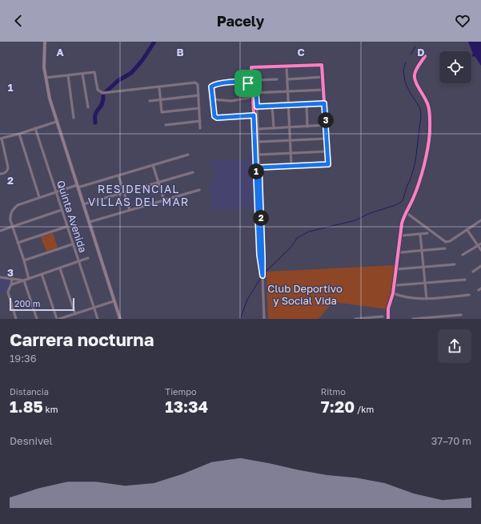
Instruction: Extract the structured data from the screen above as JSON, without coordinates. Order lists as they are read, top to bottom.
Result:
{
  "streets": {
    "street": ["Quinta Avenida"]
  },
  "districts": ["RESIDENCIAL VILLAS DEL MAR"],
  "parks": ["Club Deportivo y Social Vida"],
  "scale_bar": "200 m",
  "page": {
    "header": "Pacely",
    "pins": ["3", "1", "2"],
    "scale": "200 m",
    "heading": ["Carrera nocturna", "19:36"],
    "stats": [
      ["Distancia", "1.85 km"],
      ["Tiempo", "13:34"],
      ["Ritmo", "7:20 /km"]
    ],
    "chart": ["Desnivel", "37–70 m"]
  },
  "grid": {
    "columns": [
      "A",
      "B",
      "C",
      "D"
    ],
    "rows": ["1", "2", "3"]
  }
}
